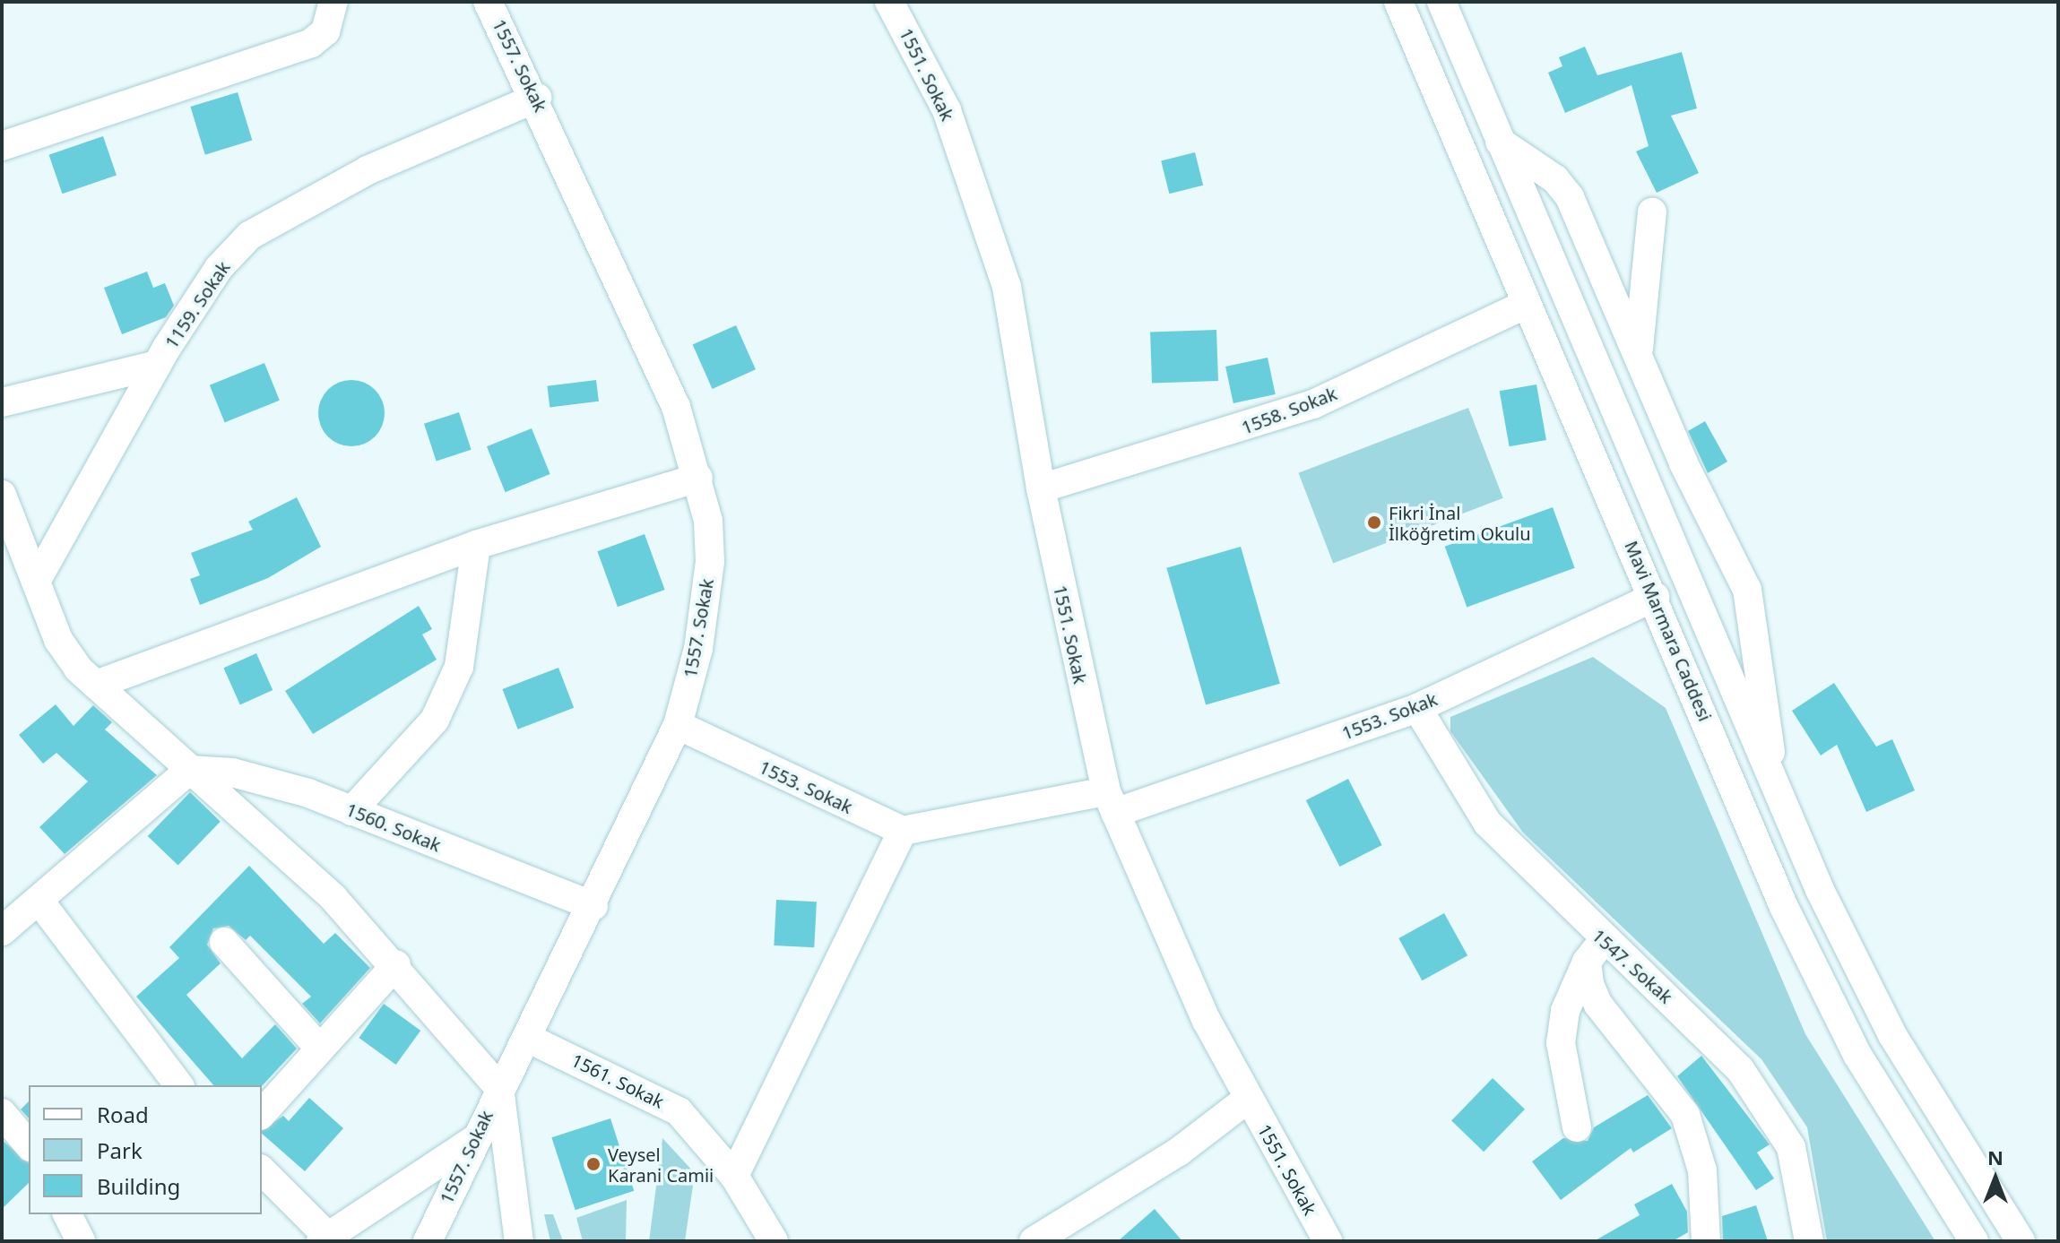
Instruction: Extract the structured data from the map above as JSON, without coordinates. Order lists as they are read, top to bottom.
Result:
{
  "streets": {
    "street": [
      "1557. Sokak",
      "1551. Sokak",
      "1159. Sokak",
      "1558. Sokak",
      "Mavi Marmara Caddesi",
      "1553. Sokak",
      "1560. Sokak",
      "1547. Sokak",
      "1561. Sokak"
    ]
  },
  "crossings": [
    ["1557. Sokak", "1159. Sokak"],
    ["1557. Sokak", "1553. Sokak"],
    ["1557. Sokak", "1560. Sokak"],
    ["1557. Sokak", "1561. Sokak"],
    ["1551. Sokak", "1558. Sokak"],
    ["1551. Sokak", "1553. Sokak"],
    ["1558. Sokak", "Mavi Marmara Caddesi"],
    ["Mavi Marmara Caddesi", "1553. Sokak"],
    ["1553. Sokak", "1547. Sokak"]
  ],
  "places": ["Fikri İnal İlköğretim Okulu", "Veysel Karani Camii"],
  "legend": ["Road", "Park", "Building"],
  "north": "top"
}
